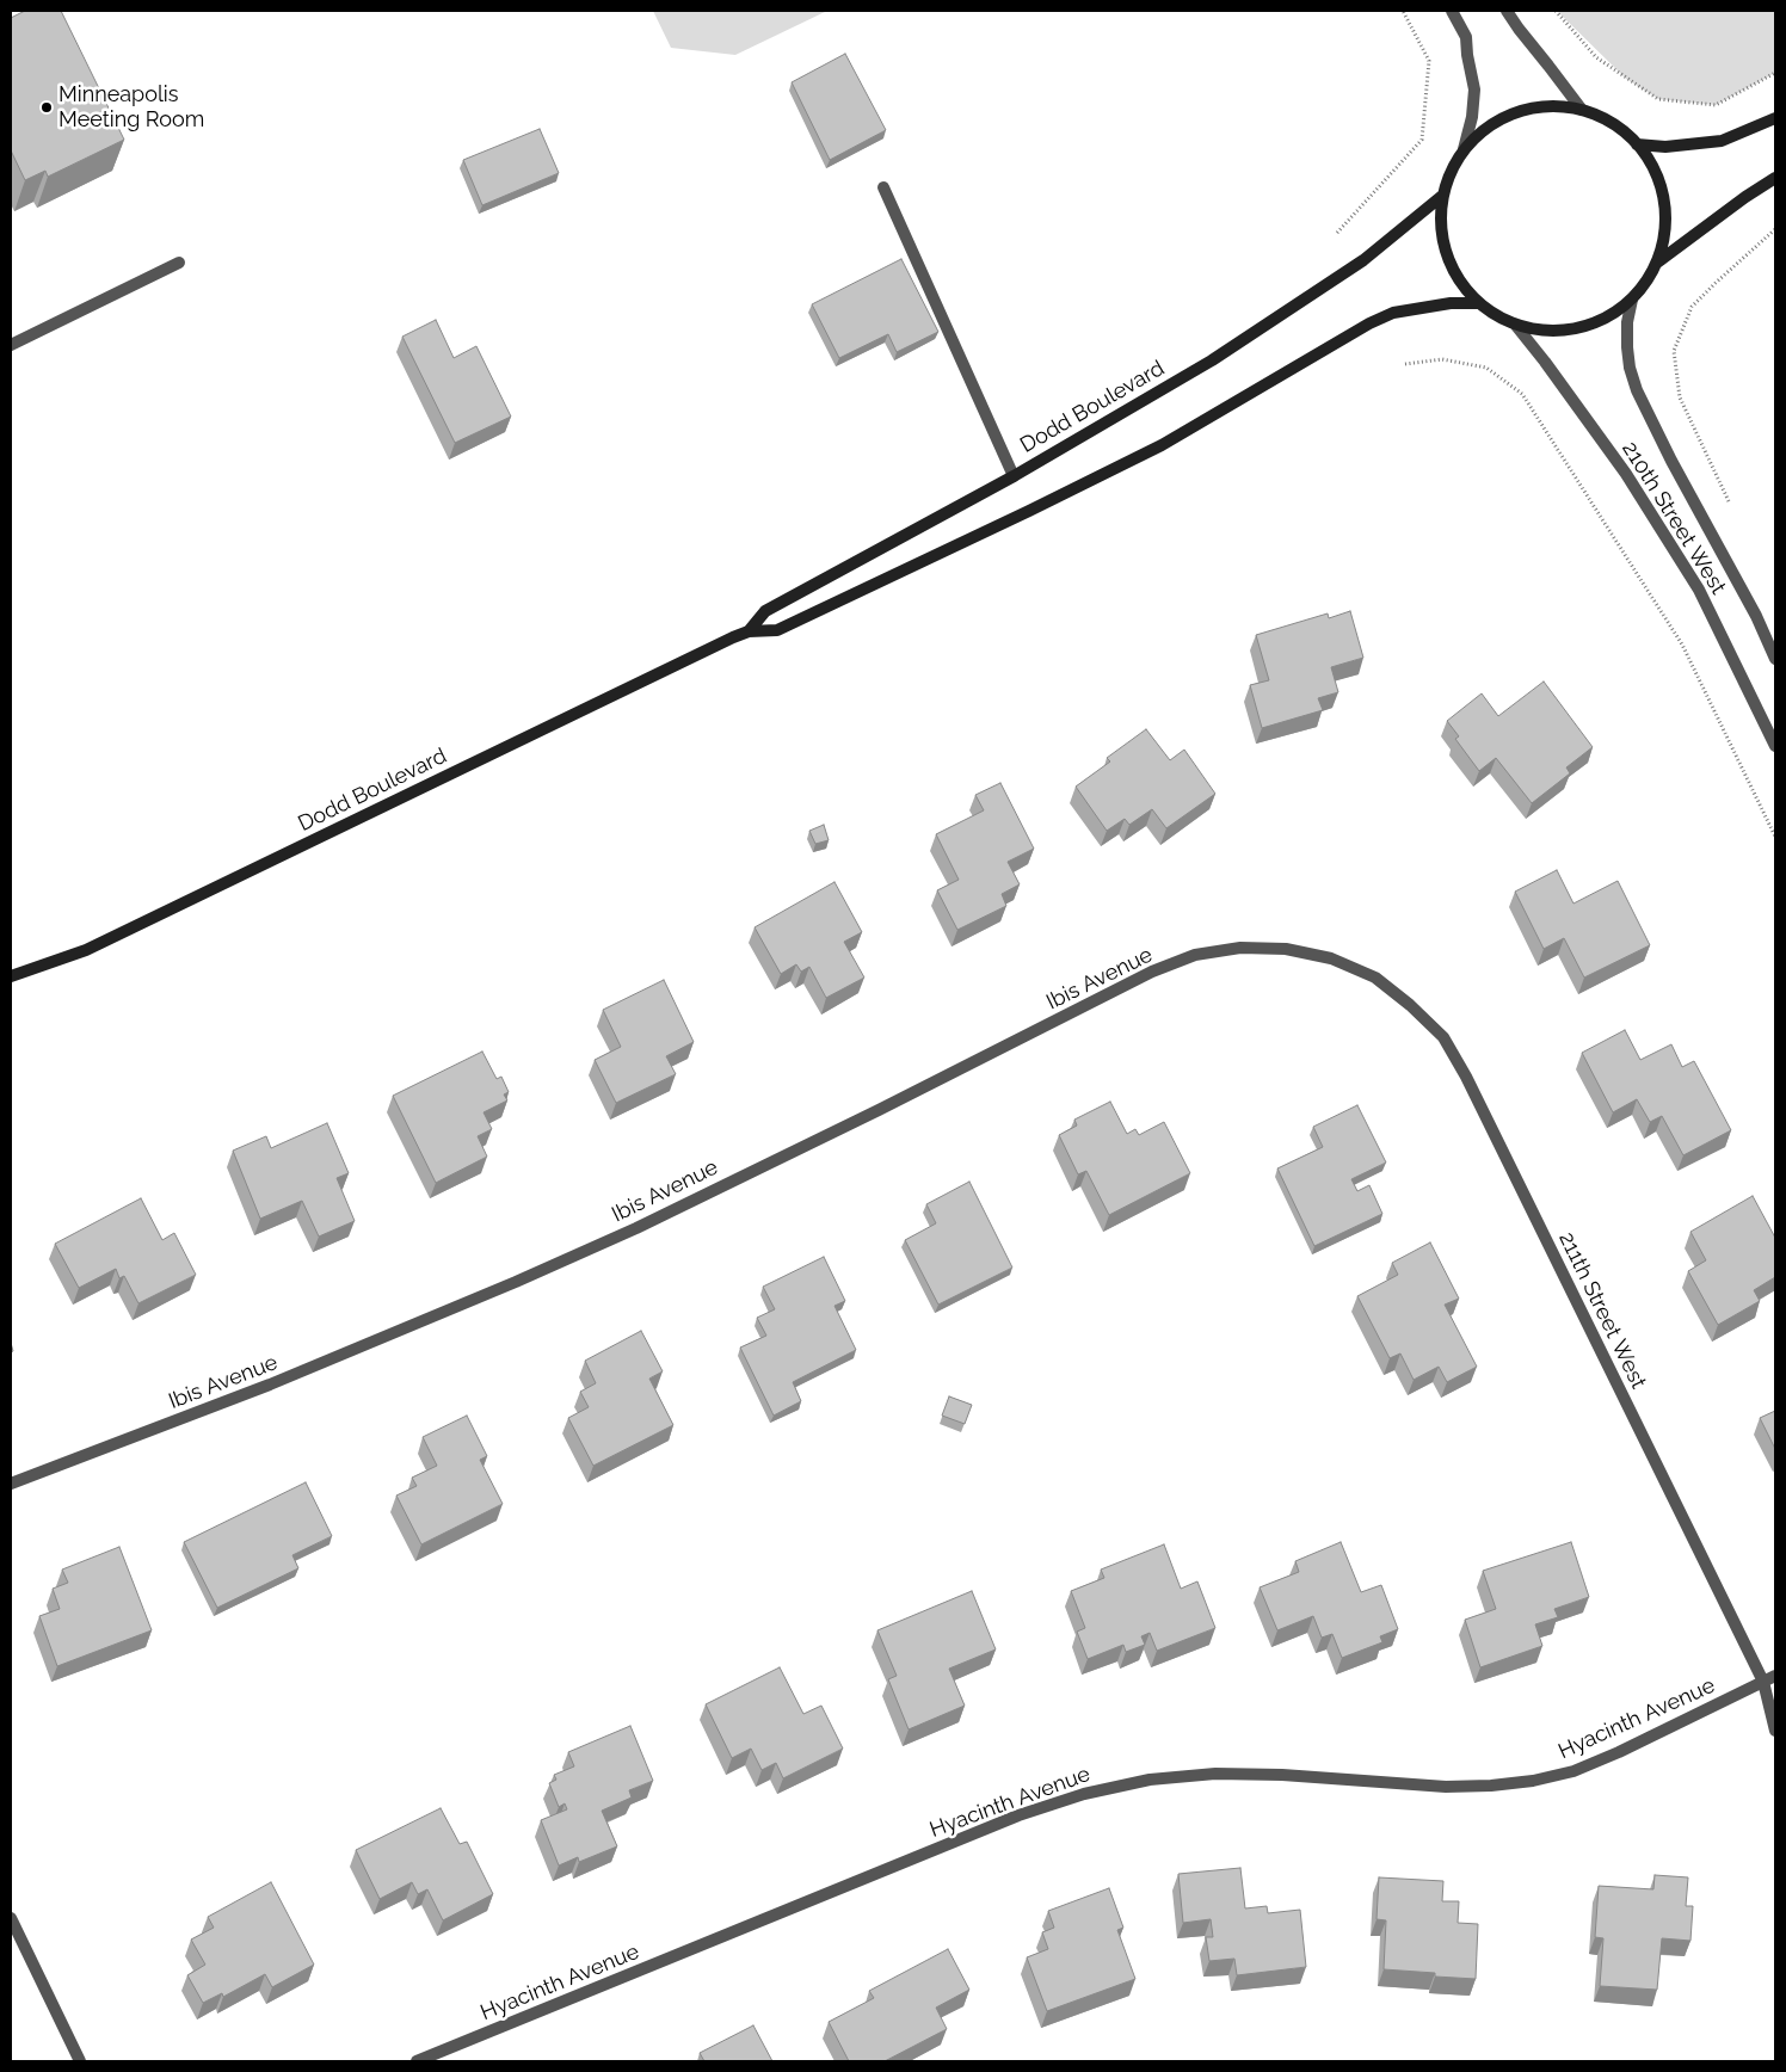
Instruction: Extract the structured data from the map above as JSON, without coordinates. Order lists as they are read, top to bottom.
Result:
{
  "streets": {
    "main road": ["Dodd Boulevard"],
    "street": [
      "210th Street West",
      "Ibis Avenue",
      "211th Street West",
      "Hyacinth Avenue"
    ]
  },
  "crossings": [
    ["Ibis Avenue", "211th Street West"],
    ["211th Street West", "Hyacinth Avenue"]
  ],
  "places": ["Minneapolis Meeting Room"]
}
